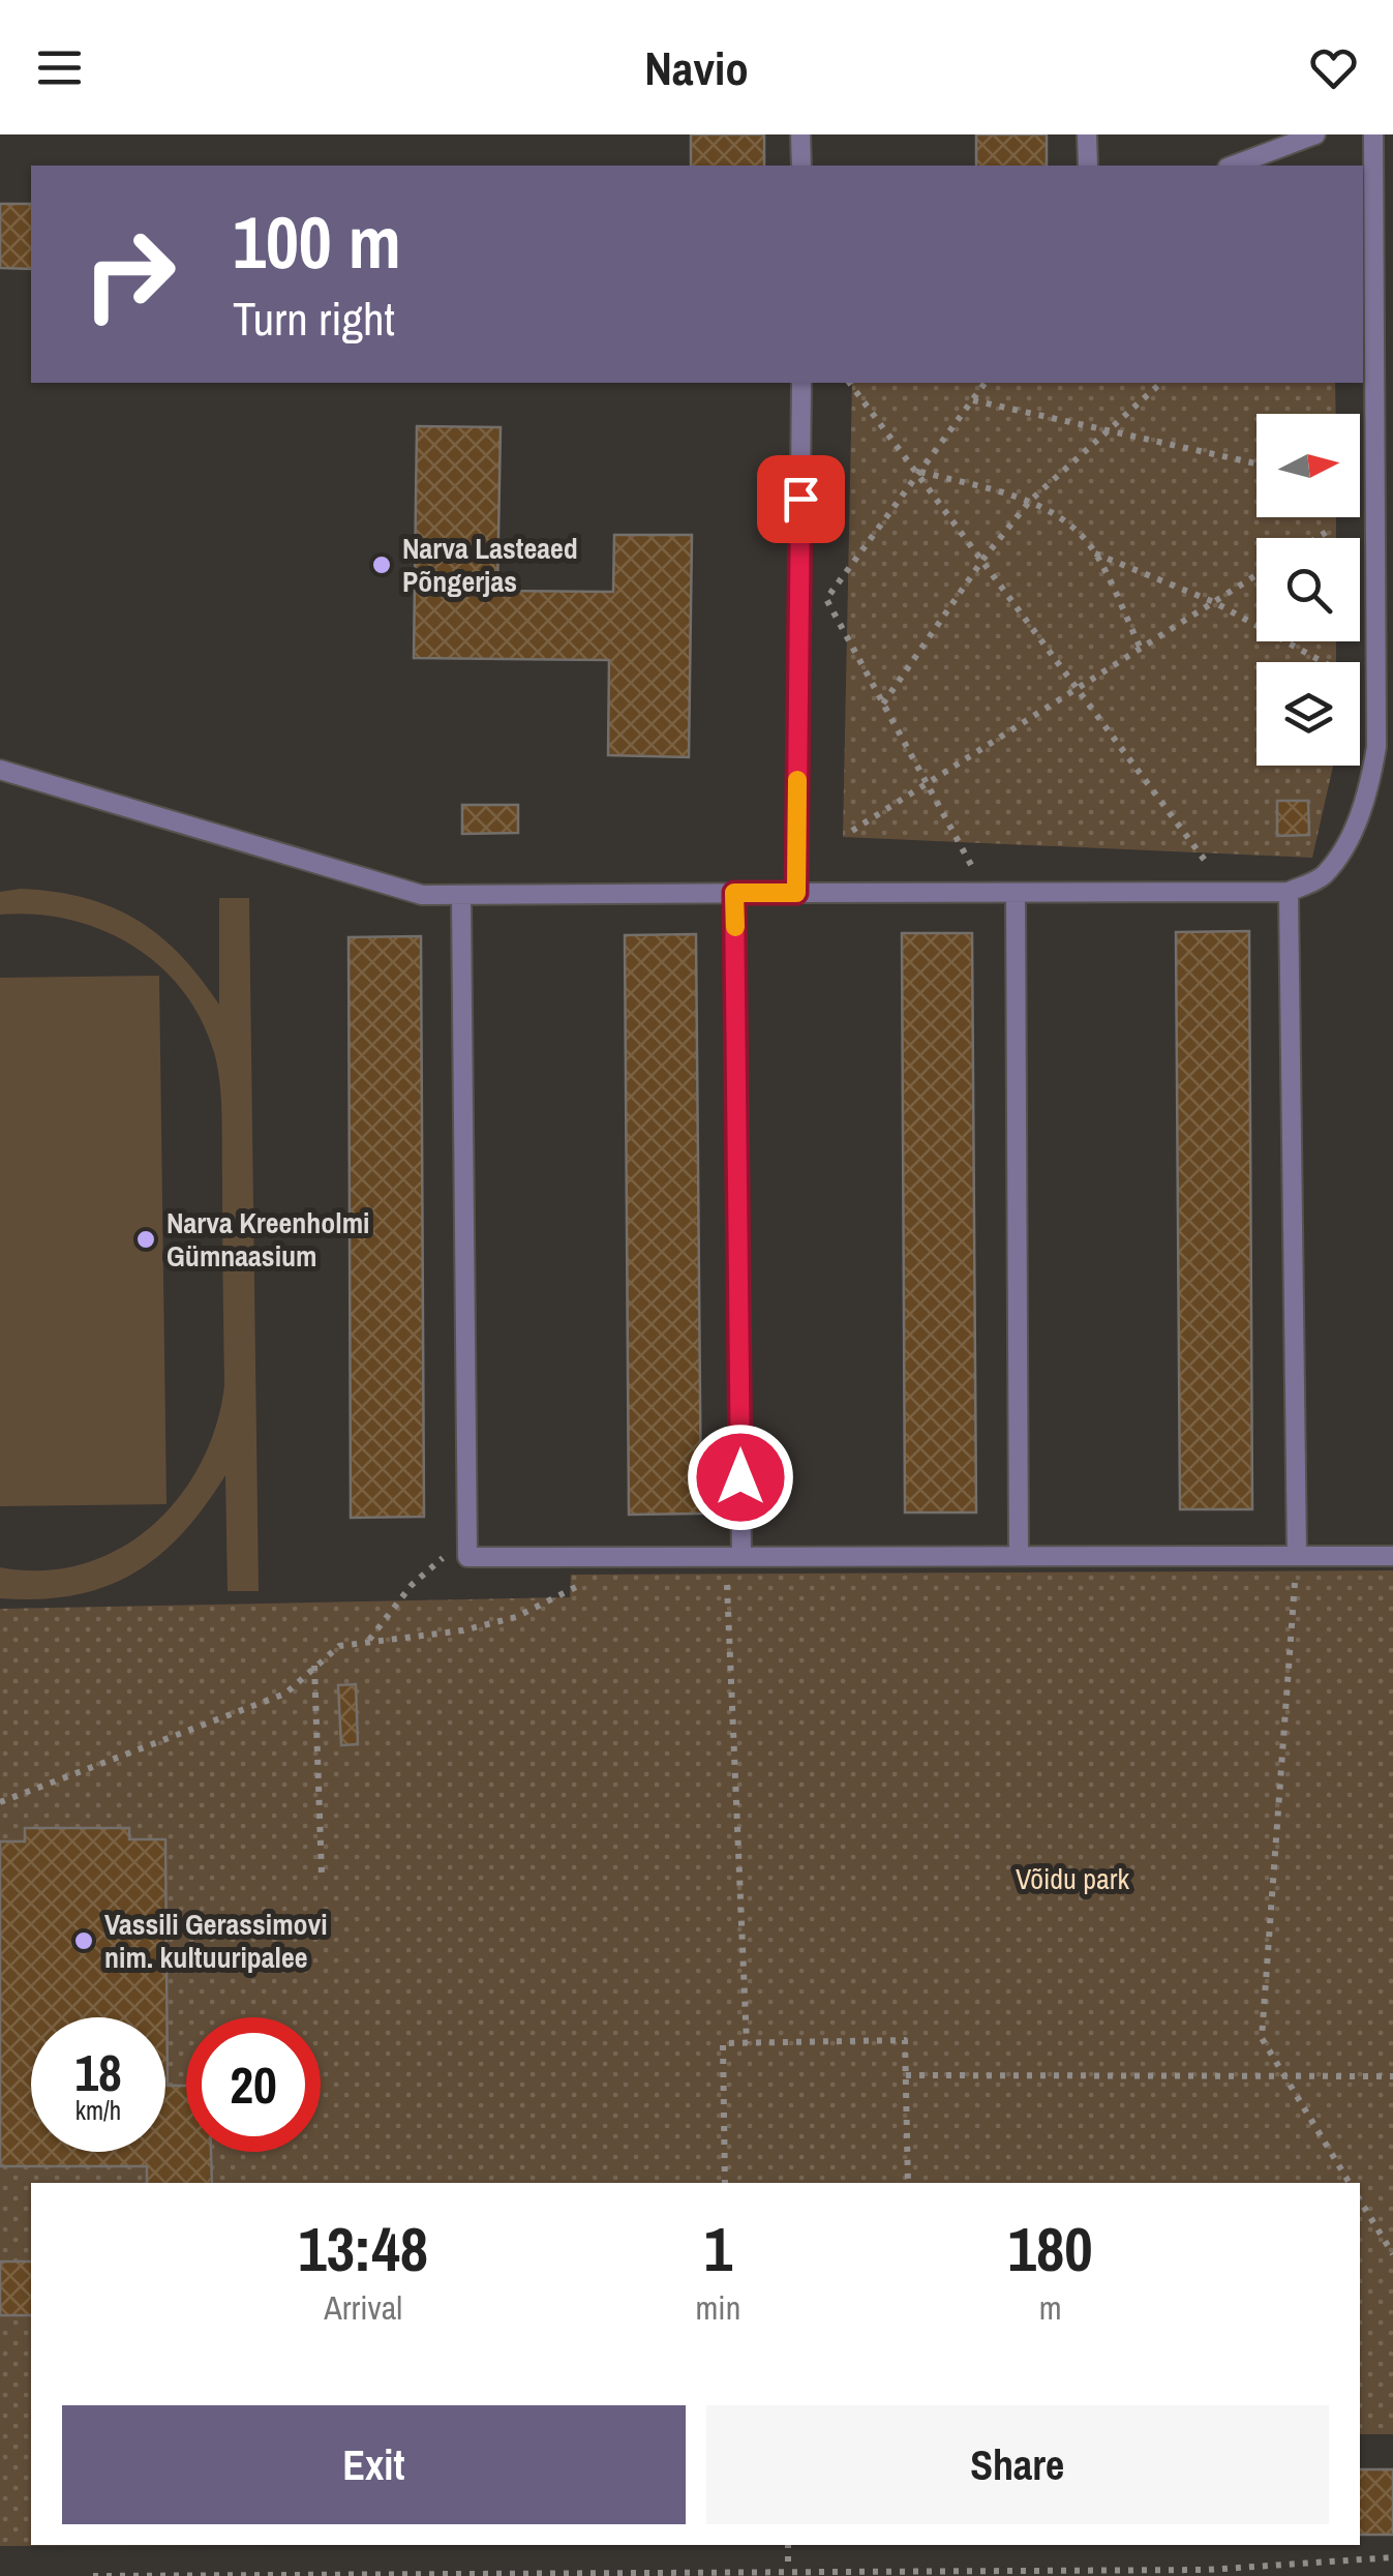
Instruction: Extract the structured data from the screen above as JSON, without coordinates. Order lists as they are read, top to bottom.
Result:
{
  "parks": ["Võidu park"],
  "places": ["Narva Lasteaed Põngerjas", "Narva Kreenholmi Gümnaasium", "Vassili Gerassimovi nim. kultuuripalee"],
  "north": "right",
  "page": {
    "header": "Navio",
    "turn": ["100 m", "Turn right"],
    "speed": "18 km/h",
    "limit": "20",
    "eta": [
      "13:48",
      "Arrival",
      "1",
      "min",
      "180",
      "m"
    ],
    "buttons": ["Exit", "Share"]
  }
}
